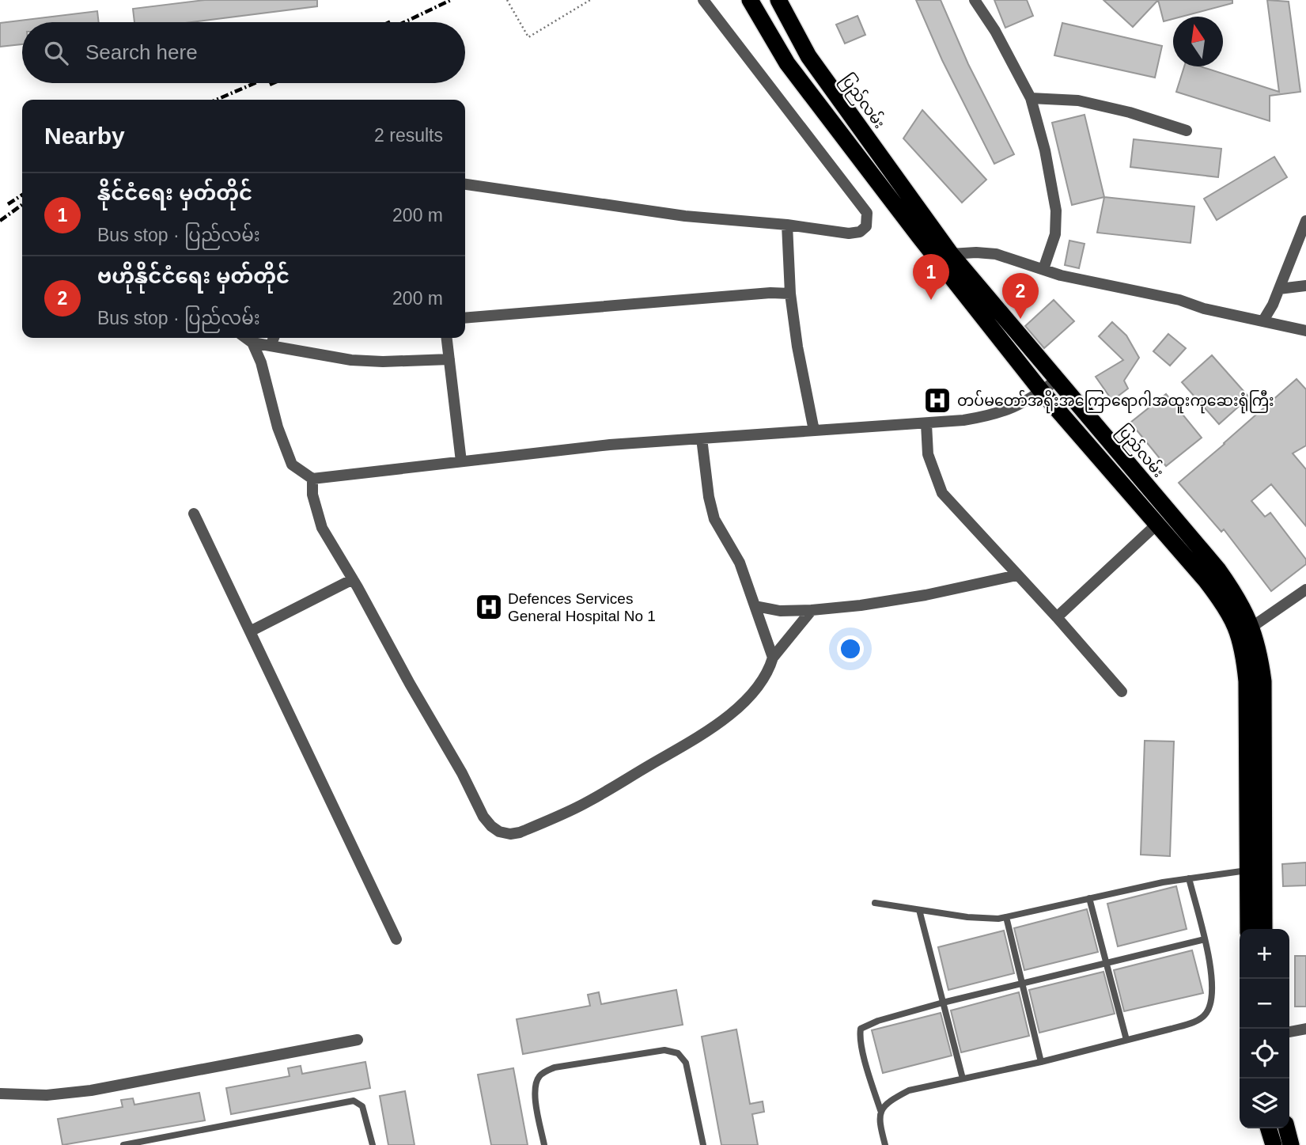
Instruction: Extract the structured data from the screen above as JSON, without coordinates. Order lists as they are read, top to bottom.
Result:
{
  "streets": {
    "highway": ["ပြည်လမ်း"]
  },
  "places": {
    "hospital": ["တပ်မတော်အရိုးအကြောရောဂါအထူးကုဆေးရုံကြီး", "Defences Services General Hospital No 1"]
  },
  "north": "top",
  "page": {
    "search": "Search here",
    "heading": ["Nearby", "2 results"],
    "list": [
      {
        "mark": "1",
        "name": "နိုင်ငံရေး မှတ်တိုင်",
        "note": "Bus stop · ပြည်လမ်း",
        "value": "200 m"
      },
      {
        "mark": "2",
        "name": "ဗဟိုနိုင်ငံရေး မှတ်တိုင်",
        "note": "Bus stop · ပြည်လမ်း",
        "value": "200 m"
      }
    ],
    "pins": ["1", "2"],
    "map_buttons": ["+", "−"]
  }
}
